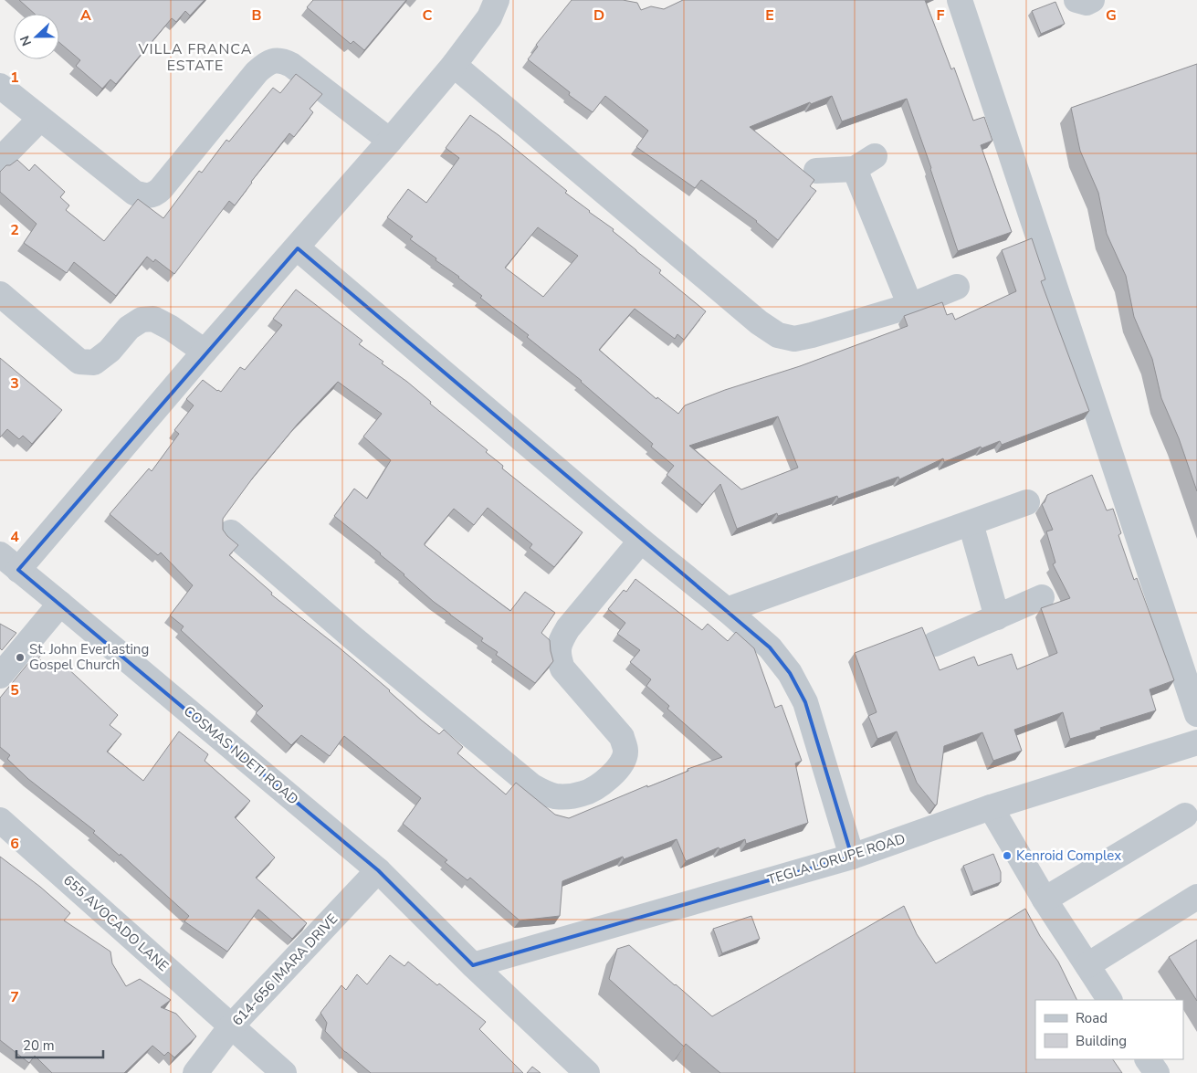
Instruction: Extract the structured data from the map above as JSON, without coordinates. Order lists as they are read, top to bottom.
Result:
{
  "streets": {
    "street": [
      "COSMAS NDETI ROAD",
      "TEGLA LORUPE ROAD",
      "655 AVOCADO LANE",
      "614-656 IMARA DRIVE"
    ]
  },
  "crossings": [
    ["COSMAS NDETI ROAD", "TEGLA LORUPE ROAD"],
    ["COSMAS NDETI ROAD", "614-656 IMARA DRIVE"],
    ["655 AVOCADO LANE", "614-656 IMARA DRIVE"]
  ],
  "districts": ["VILLA FRANCA ESTATE"],
  "places": ["St. John Everlasting Gospel Church", "Kenroid Complex"],
  "legend": ["Road", "Building"],
  "scale_bar": "20 m",
  "north": "left",
  "grid": {
    "columns": [
      "A",
      "B",
      "C",
      "D",
      "E",
      "F",
      "G"
    ],
    "rows": [
      "1",
      "2",
      "3",
      "4",
      "5",
      "6",
      "7"
    ]
  }
}
